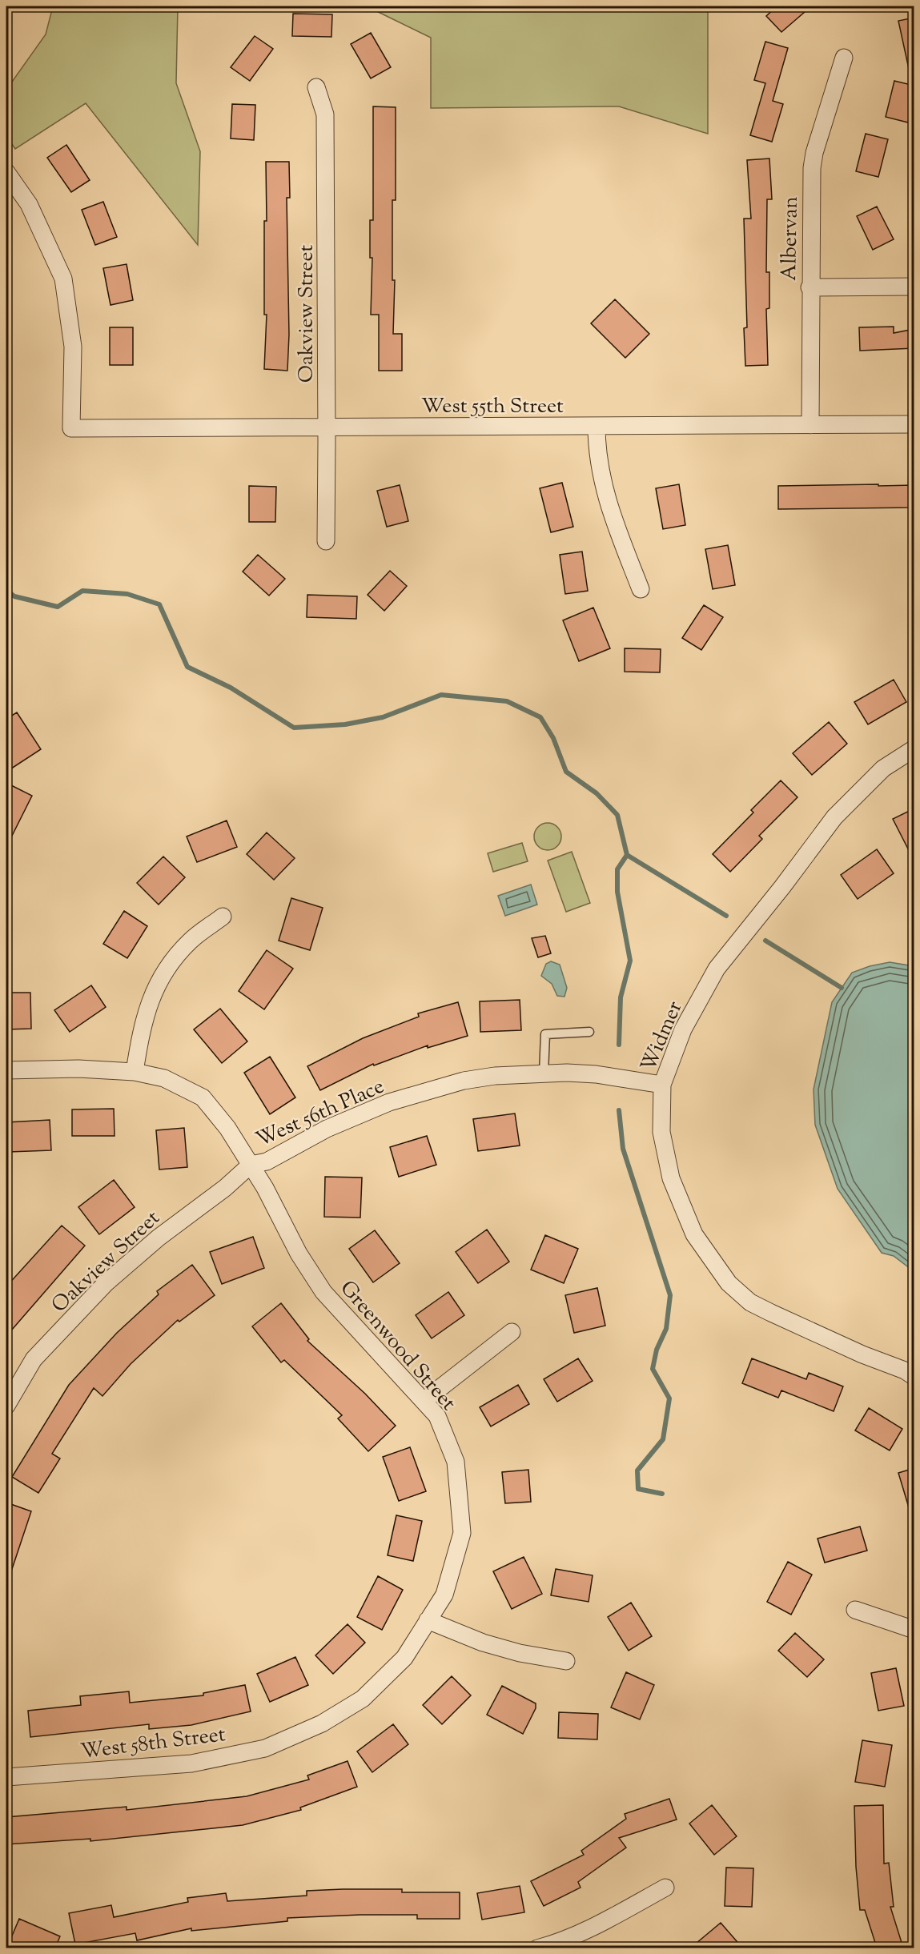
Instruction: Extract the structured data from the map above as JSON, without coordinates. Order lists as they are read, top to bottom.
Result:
{
  "streets": {
    "street": [
      "Albervan",
      "Oakview Street",
      "West 55th Street",
      "Widmer",
      "West 56th Place",
      "Greenwood Street",
      "West 58th Street"
    ]
  },
  "crossings": [
    ["Albervan", "West 55th Street"],
    ["Oakview Street", "West 55th Street"],
    ["Oakview Street", "West 56th Place"],
    ["Oakview Street", "Greenwood Street"],
    ["Widmer", "West 56th Place"],
    ["West 56th Place", "Greenwood Street"],
    ["Greenwood Street", "West 58th Street"]
  ]
}
